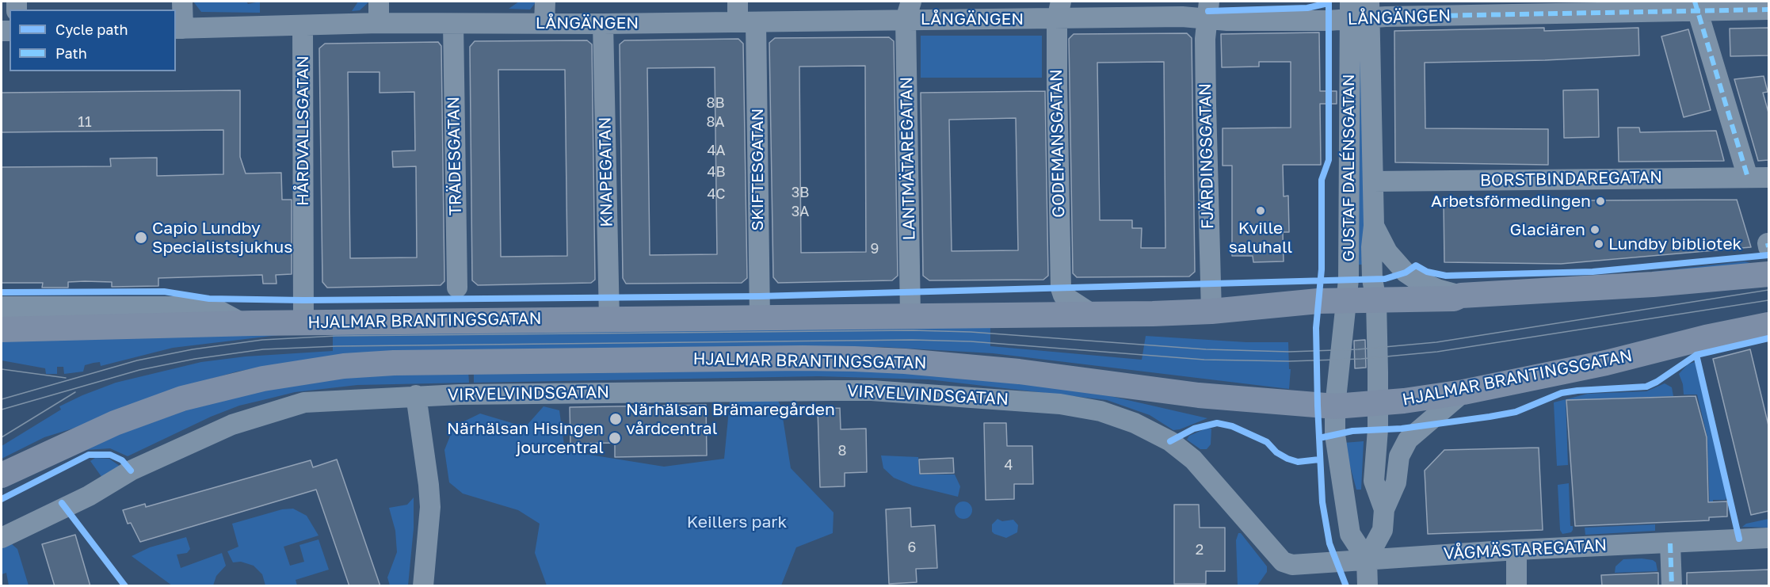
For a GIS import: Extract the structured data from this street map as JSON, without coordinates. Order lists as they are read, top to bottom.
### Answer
{
  "streets": {
    "main road": ["HJALMAR BRANTINGSGATAN"],
    "street": [
      "LÅNGÄNGEN",
      "HÅRDVALLSGATAN",
      "GODEMANSGATAN",
      "TRÄDESGATAN",
      "FJÄRDINGSGATAN",
      "LANTMÄTAREGATAN",
      "GUSTAF DALÉNSGATAN",
      "SKIFTESGATAN",
      "KNAPEGATAN",
      "BORSTBINDAREGATAN",
      "VIRVELVINDSGATAN",
      "VÅGMÄSTAREGATAN"
    ]
  },
  "crossings": [
    ["LÅNGÄNGEN", "HÅRDVALLSGATAN"],
    ["LÅNGÄNGEN", "GODEMANSGATAN"],
    ["LÅNGÄNGEN", "TRÄDESGATAN"],
    ["LÅNGÄNGEN", "FJÄRDINGSGATAN"],
    ["LÅNGÄNGEN", "LANTMÄTAREGATAN"],
    ["LÅNGÄNGEN", "GUSTAF DALÉNSGATAN"],
    ["LÅNGÄNGEN", "SKIFTESGATAN"],
    ["LÅNGÄNGEN", "KNAPEGATAN"],
    ["HÅRDVALLSGATAN", "HJALMAR BRANTINGSGATAN"],
    ["GODEMANSGATAN", "HJALMAR BRANTINGSGATAN"],
    ["FJÄRDINGSGATAN", "HJALMAR BRANTINGSGATAN"],
    ["LANTMÄTAREGATAN", "HJALMAR BRANTINGSGATAN"],
    ["GUSTAF DALÉNSGATAN", "BORSTBINDAREGATAN"],
    ["GUSTAF DALÉNSGATAN", "HJALMAR BRANTINGSGATAN"],
    ["GUSTAF DALÉNSGATAN", "VÅGMÄSTAREGATAN"],
    ["SKIFTESGATAN", "HJALMAR BRANTINGSGATAN"],
    ["KNAPEGATAN", "HJALMAR BRANTINGSGATAN"],
    ["VIRVELVINDSGATAN", "VÅGMÄSTAREGATAN"]
  ],
  "parks": ["Keillers park"],
  "places": [
    "Arbetsförmedlingen",
    "Kville saluhall",
    "Glaciären",
    "Capio Lundby Specialistsjukhus",
    "Lundby bibliotek",
    "Närhälsan Brämaregården vårdcentral",
    "Närhälsan Hisingen jourcentral"
  ],
  "house_numbers": [
    "8B",
    "11",
    "8A",
    "4A",
    "4B",
    "3B",
    "4C",
    "3A",
    "9",
    "8",
    "4",
    "6",
    "2"
  ],
  "legend": ["Cycle path", "Path"]
}
